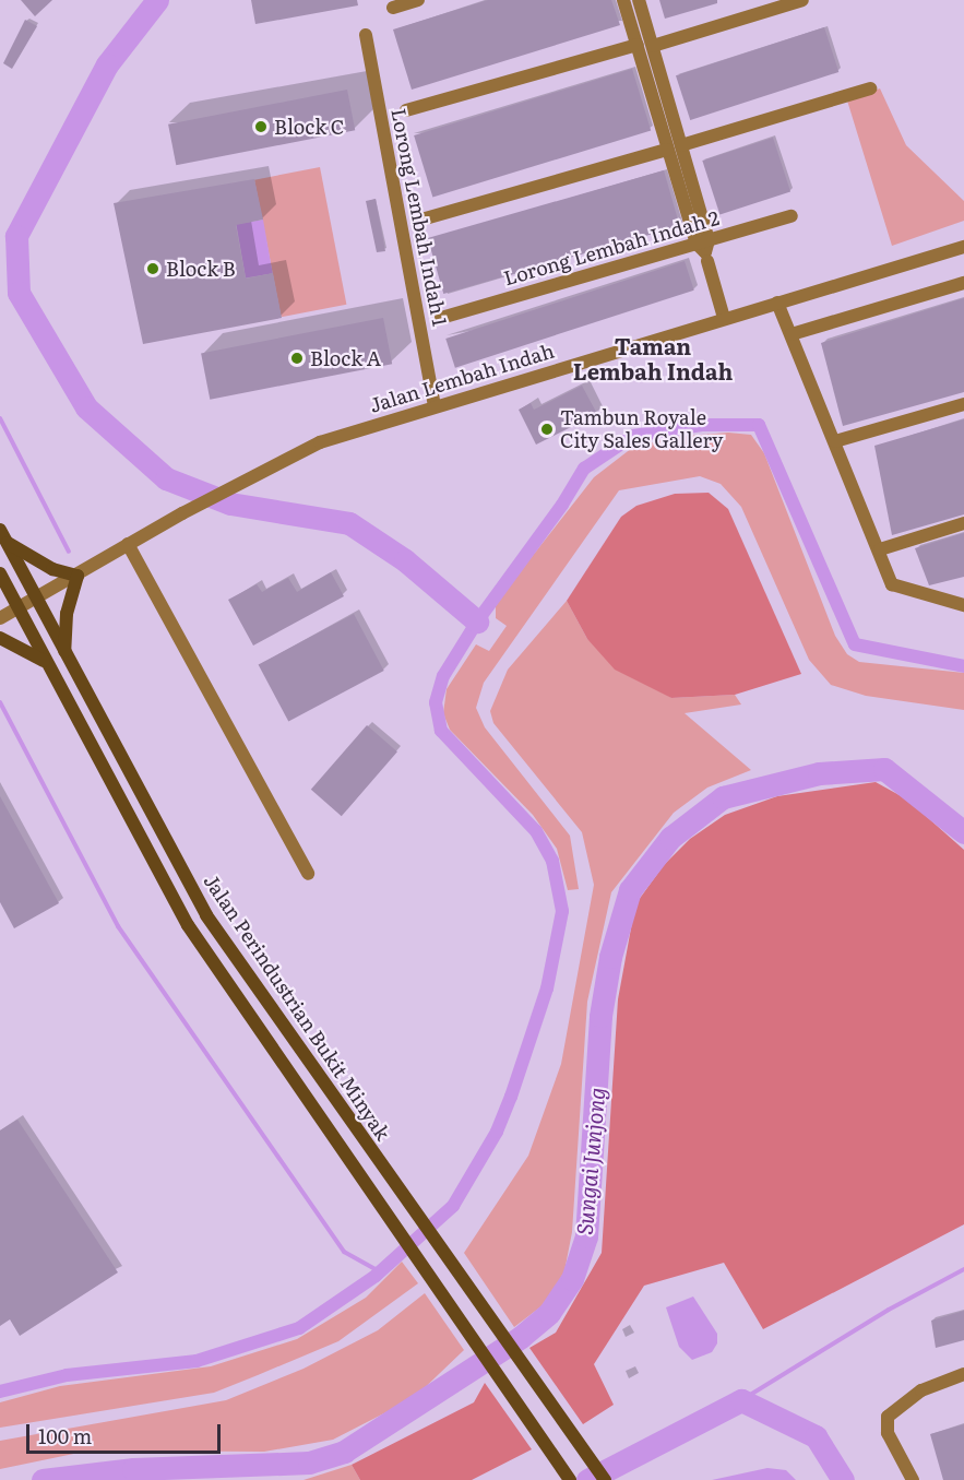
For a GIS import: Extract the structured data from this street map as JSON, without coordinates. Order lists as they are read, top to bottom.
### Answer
{
  "streets": {
    "main road": ["Jalan Perindustrian Bukit Minyak"],
    "street": ["Lorong Lembah Indah 1", "Lorong Lembah Indah 2", "Jalan Lembah Indah"]
  },
  "crossings": [
    ["Lorong Lembah Indah 1", "Jalan Lembah Indah"],
    ["Jalan Lembah Indah", "Jalan Perindustrian Bukit Minyak"]
  ],
  "districts": ["Taman Lembah Indah"],
  "water": ["Sungai Junjong"],
  "places": [
    "Block C",
    "Block B",
    "Block A",
    "Tambun Royale City Sales Gallery"
  ],
  "scale_bar": "100 m"
}
